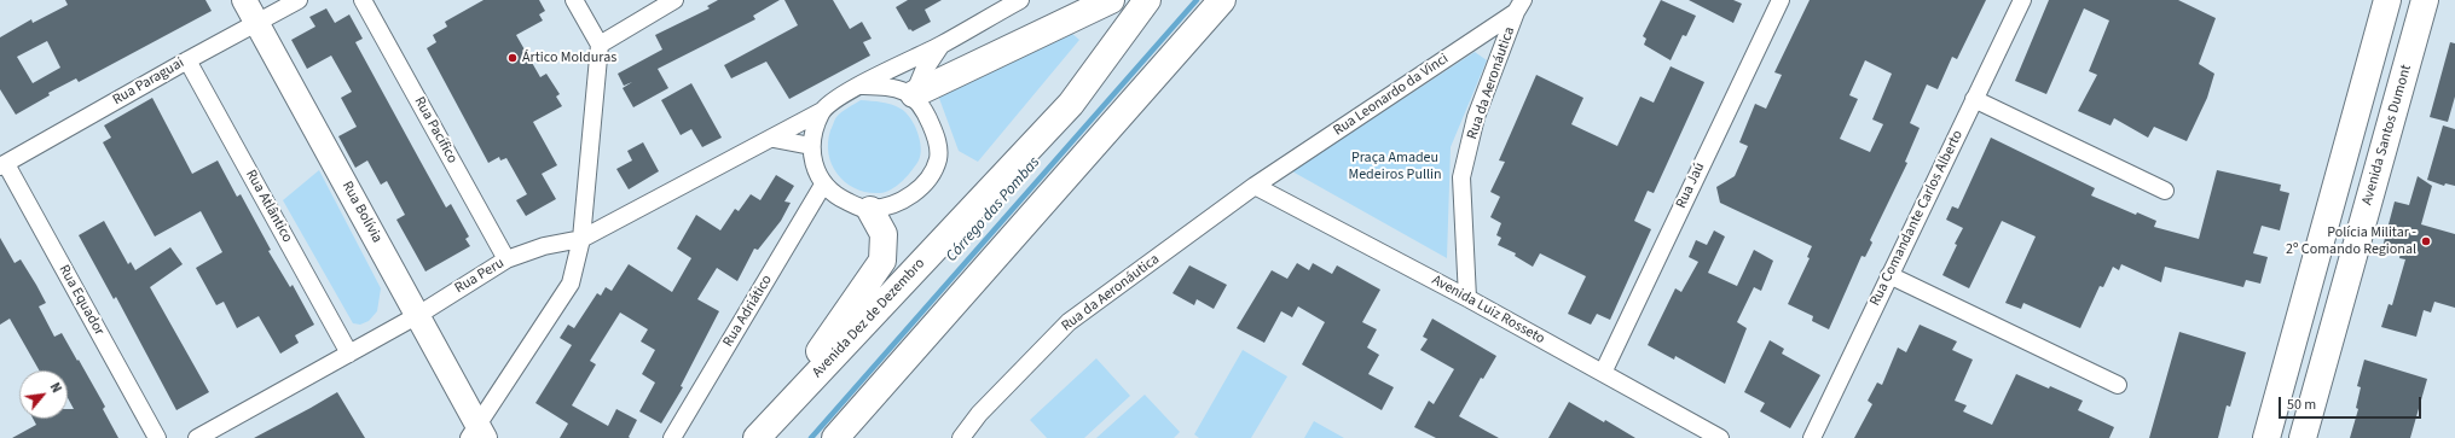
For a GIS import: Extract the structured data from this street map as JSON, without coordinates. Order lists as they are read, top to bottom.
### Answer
{
  "streets": {
    "main road": ["Avenida Santos Dumont", "Avenida Dez de Dezembro"],
    "street": [
      "Rua Paraguai",
      "Rua da Aeronáutica",
      "Rua Leonardo da Vinci",
      "Rua Pacífico",
      "Rua Jaú",
      "Rua Atlântico",
      "Rua Bolívia",
      "Rua Comandante Carlos Alberto",
      "Rua Peru",
      "Rua Equador",
      "Avenida Luiz Rosseto",
      "Rua Adriático"
    ]
  },
  "crossings": [
    ["Rua Paraguai", "Rua Atlântico"],
    ["Rua Paraguai", "Rua Bolívia"],
    ["Rua Paraguai", "Rua Equador"],
    ["Rua da Aeronáutica", "Rua Leonardo da Vinci"],
    ["Rua da Aeronáutica", "Avenida Luiz Rosseto"],
    ["Rua Leonardo da Vinci", "Avenida Luiz Rosseto"],
    ["Rua Pacífico", "Rua Peru"],
    ["Rua Jaú", "Avenida Luiz Rosseto"],
    ["Rua Atlântico", "Rua Peru"],
    ["Rua Bolívia", "Rua Peru"],
    ["Rua Peru", "Rua Adriático"]
  ],
  "water": ["Córrego das Pombas"],
  "parks": ["Praça Amadeu Medeiros Pullin"],
  "places": ["Ártico Molduras", "Polícia Militar - 2º Comando Regional"],
  "scale_bar": "50 m",
  "north": "top right"
}
